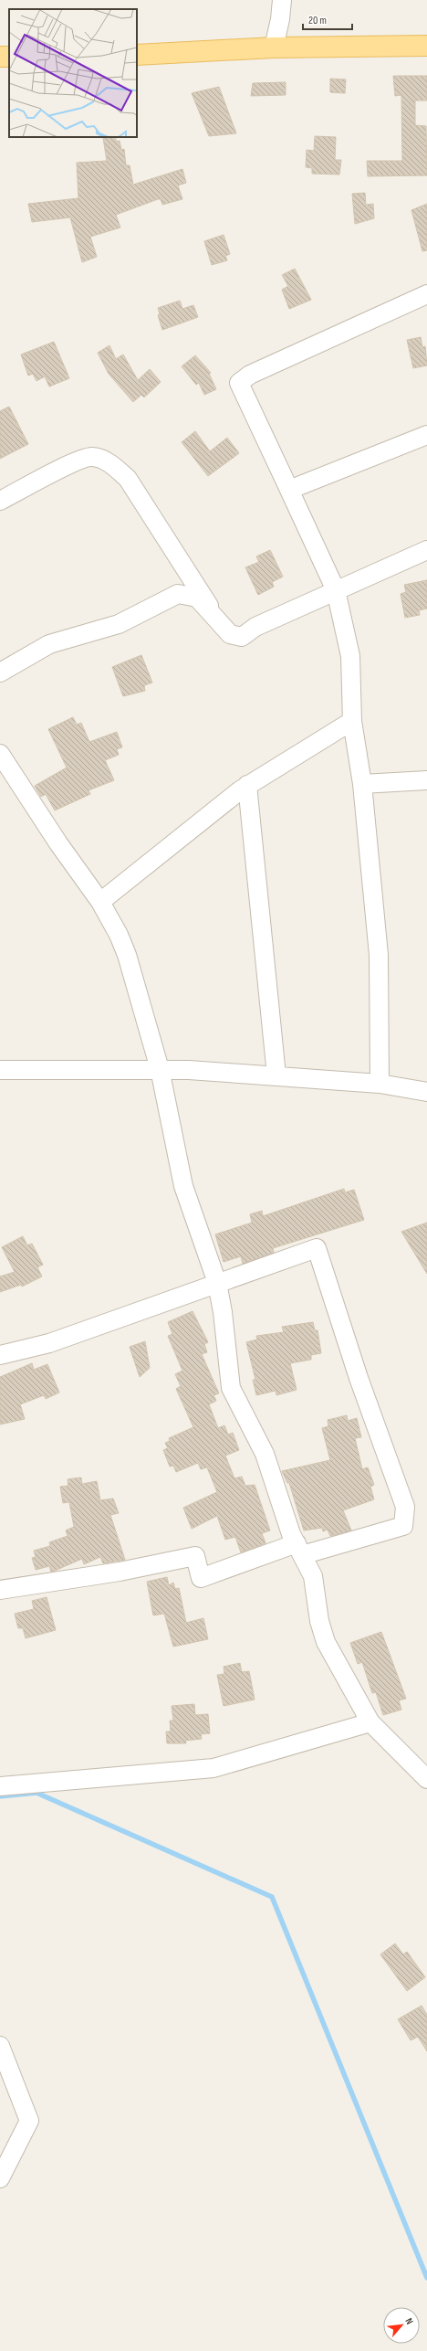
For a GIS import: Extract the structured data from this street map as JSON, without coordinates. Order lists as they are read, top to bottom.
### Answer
{
  "scale_bar": "20 m",
  "north": "top right"
}
